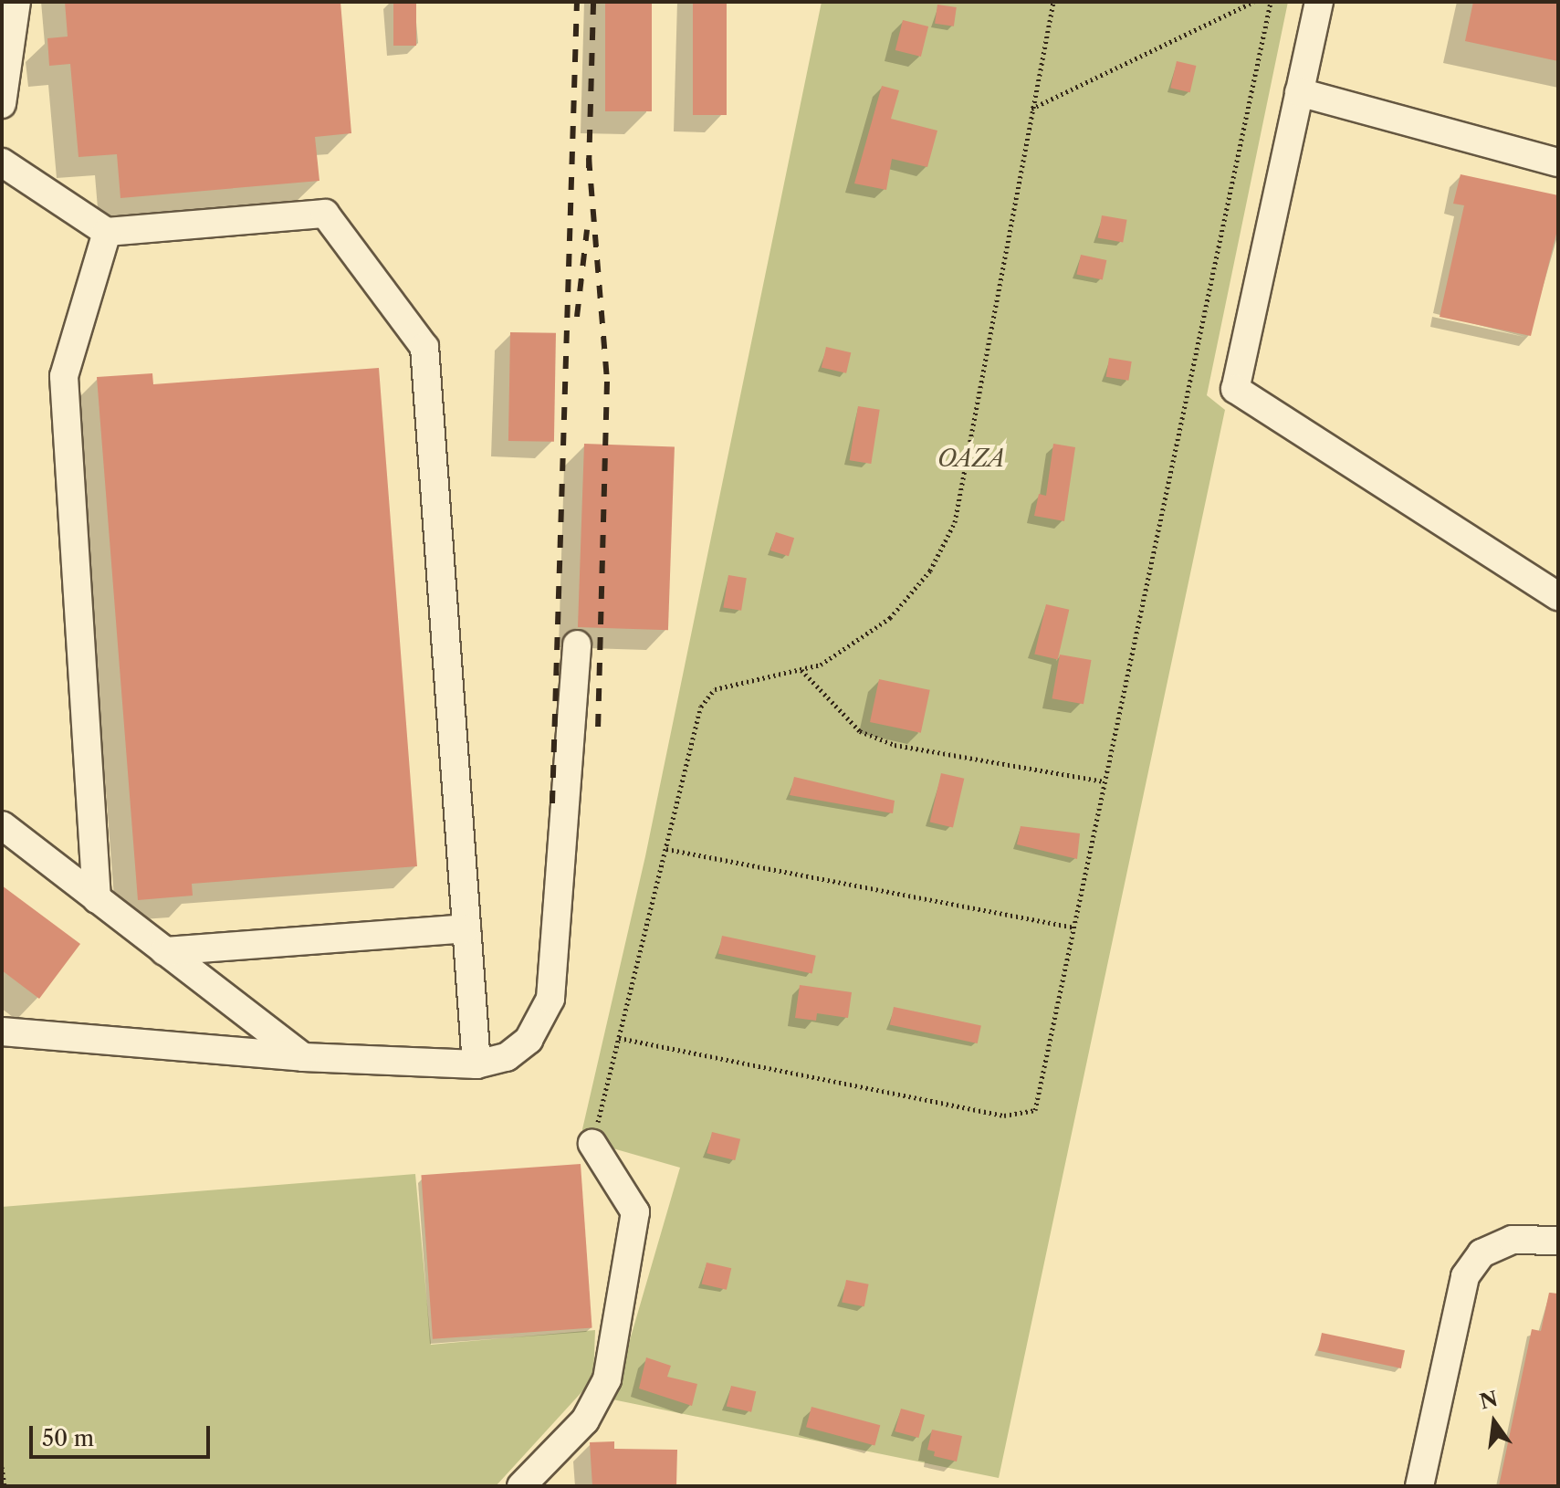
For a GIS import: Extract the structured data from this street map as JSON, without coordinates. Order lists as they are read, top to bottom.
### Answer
{
  "parks": ["OAZA"],
  "scale_bar": "50 m",
  "north": "top"
}
